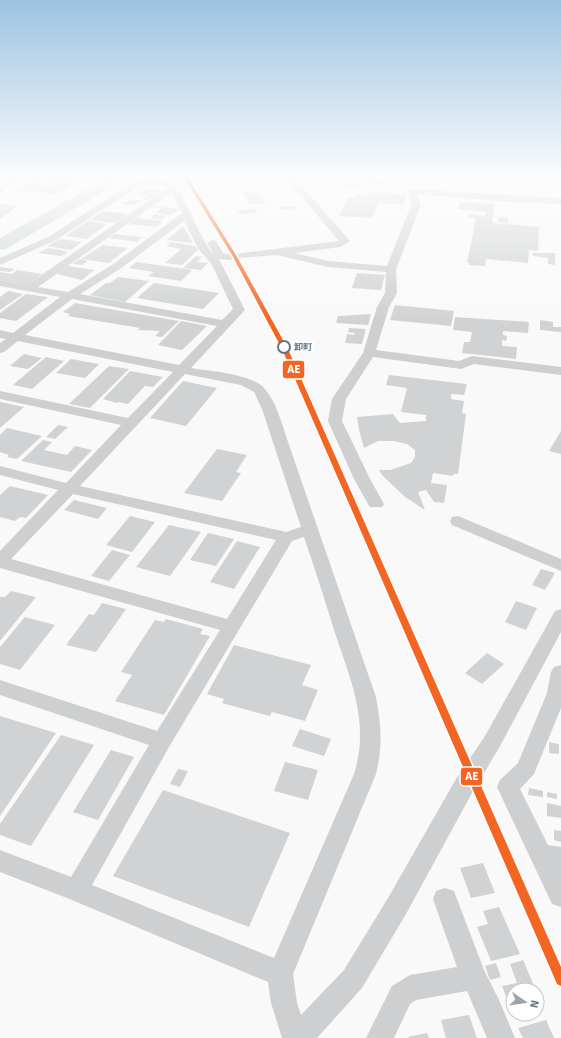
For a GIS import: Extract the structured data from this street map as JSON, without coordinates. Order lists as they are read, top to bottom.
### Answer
{
  "places": ["卸町"],
  "lines": ["transit line AE"],
  "north": "right"
}
